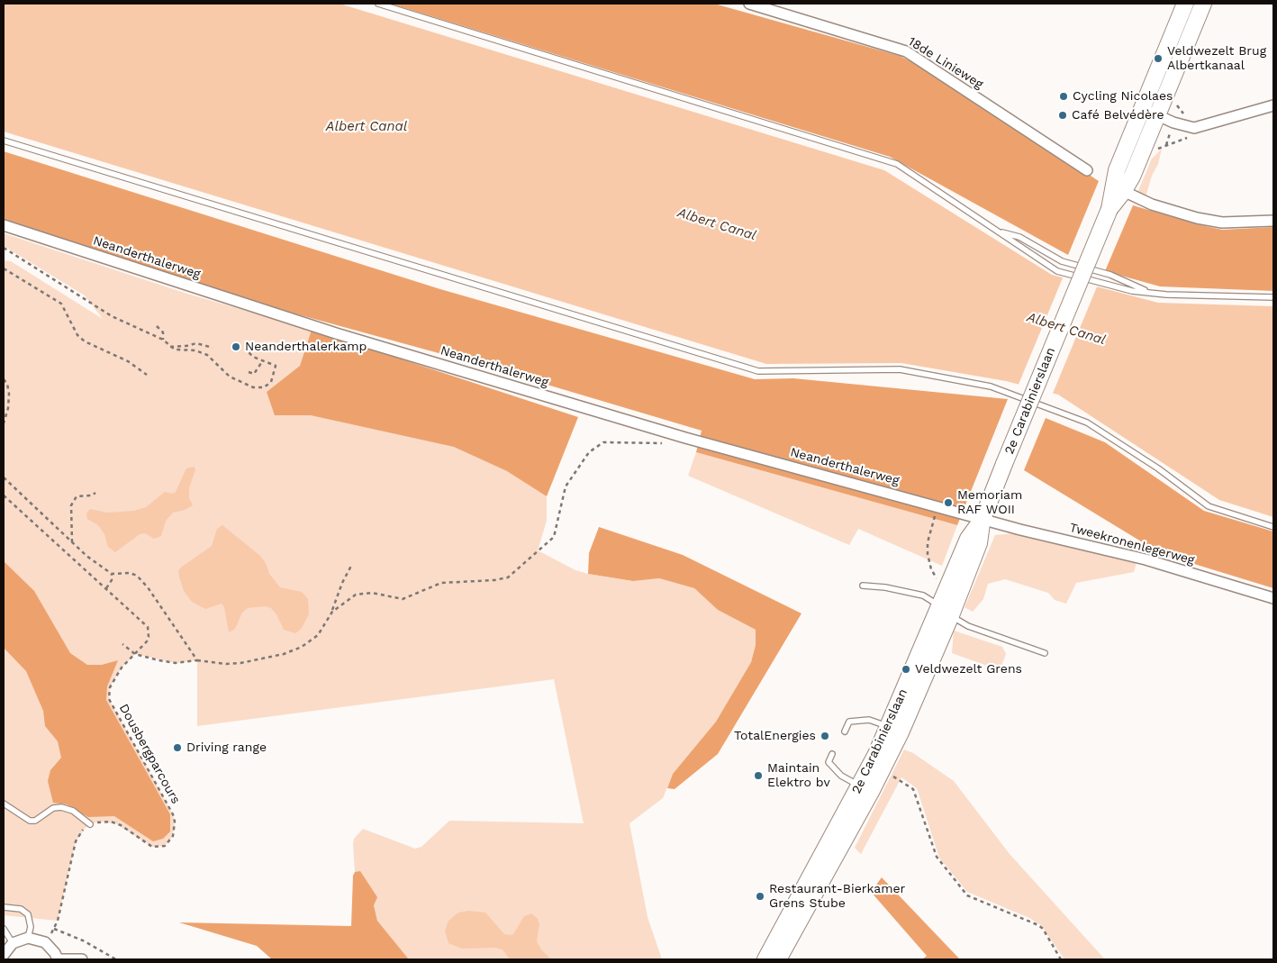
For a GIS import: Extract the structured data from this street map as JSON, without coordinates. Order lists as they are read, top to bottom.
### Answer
{
  "streets": {
    "main road": ["2e Carabinierslaan"],
    "street": ["18de Linieweg", "Neanderthalerweg", "Tweekronenlegerweg"],
    "path": ["Dousbergparcours"]
  },
  "crossings": [
    ["Neanderthalerweg", "2e Carabinierslaan"],
    ["Neanderthalerweg", "Tweekronenlegerweg"],
    ["2e Carabinierslaan", "Tweekronenlegerweg"]
  ],
  "water": ["Albert Canal"],
  "places": [
    "Veldwezelt Brug Albertkanaal",
    "Cycling Nicolaes",
    "Café Belvédère",
    "Neanderthalerkamp",
    "Memoriam RAF WOII",
    "Veldwezelt Grens",
    "TotalEnergies",
    "Driving range",
    "Maintain Elektro bv",
    "Restaurant-Bierkamer Grens Stube"
  ]
}
